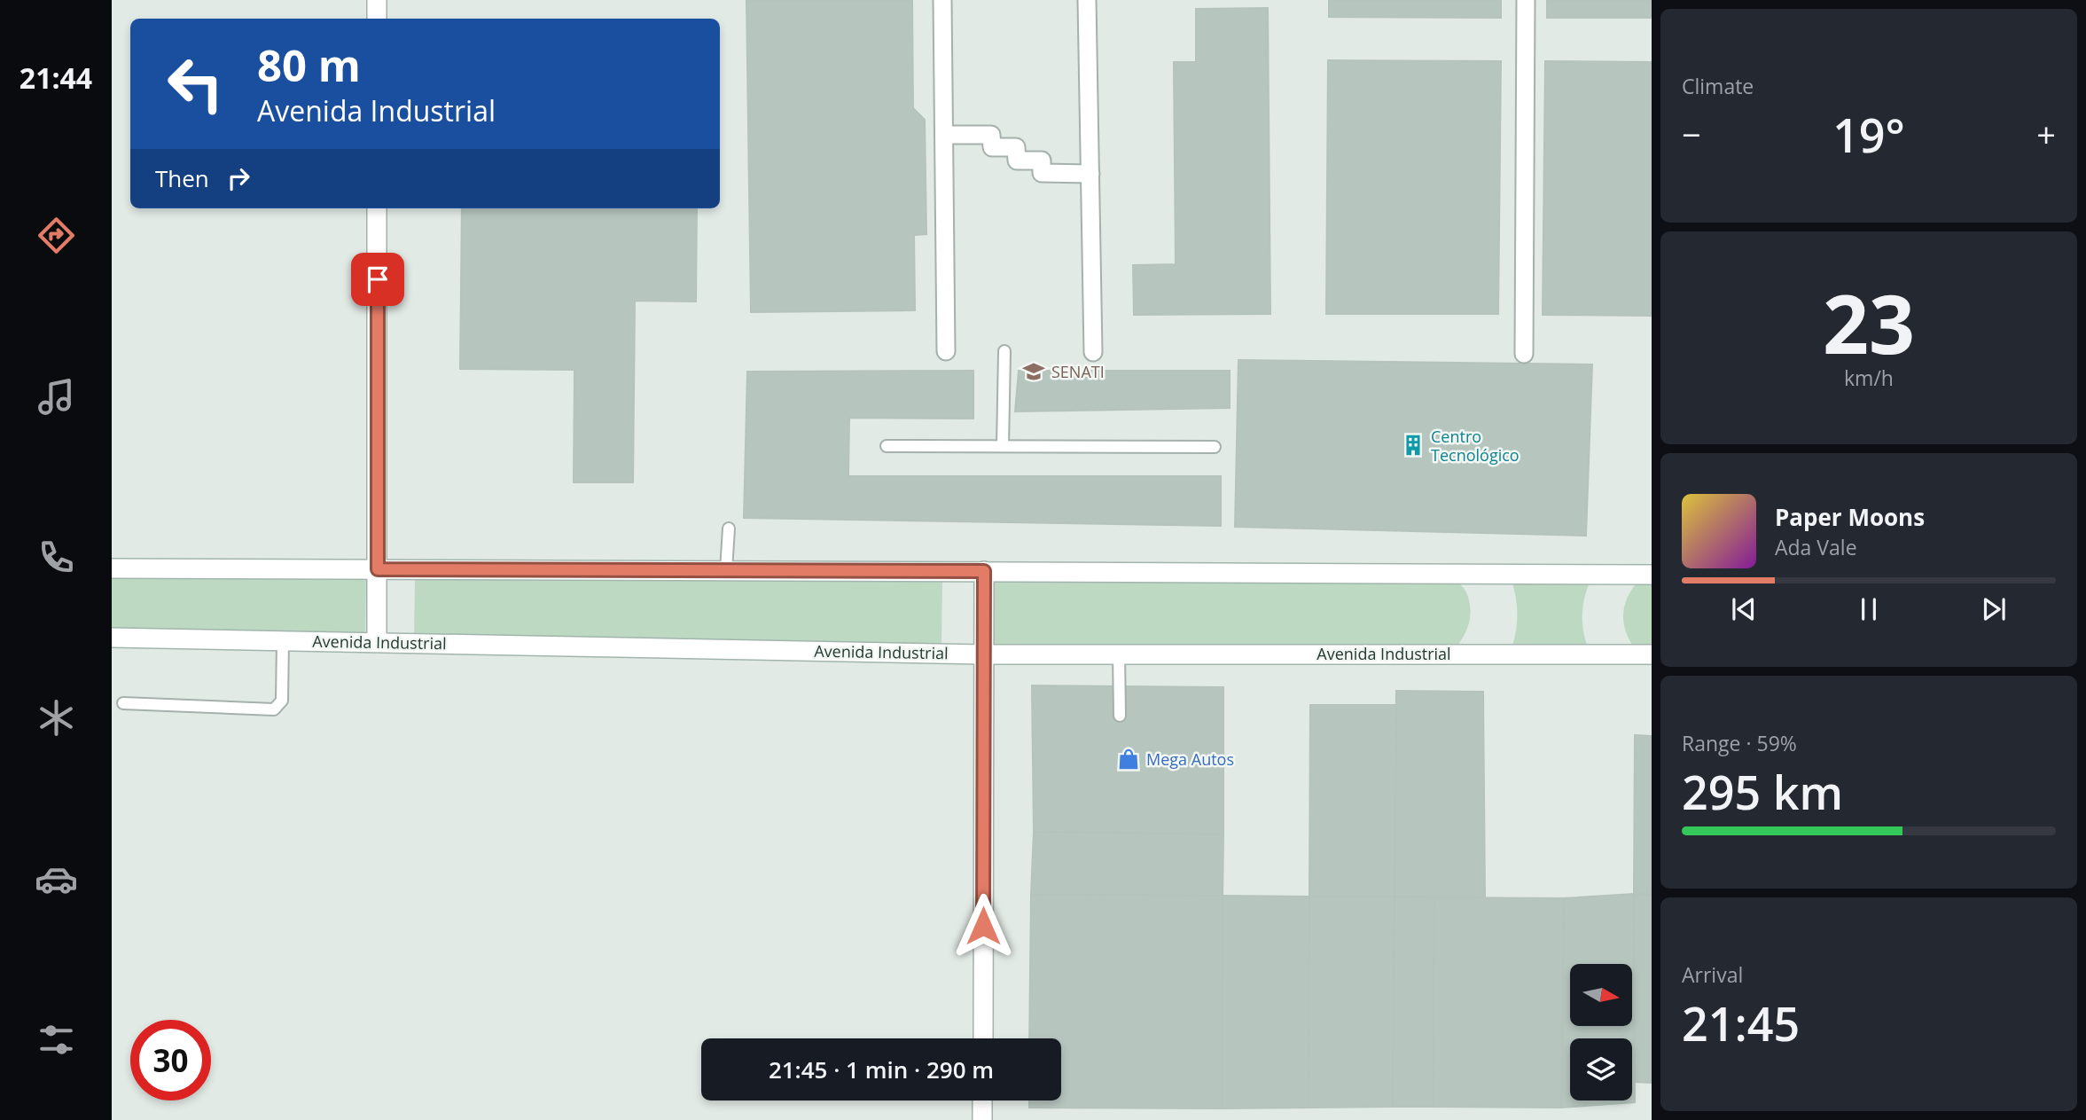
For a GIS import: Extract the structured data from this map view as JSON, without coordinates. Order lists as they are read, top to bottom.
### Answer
{
  "streets": {
    "main road": ["Avenida Industrial"]
  },
  "places": {
    "school or university": ["SENATI"],
    "building": ["Centro Tecnológico"],
    "shop": ["Mega Autos"]
  },
  "north": "right",
  "page": {
    "tabs": "21:44",
    "tile": [
      "Climate",
      ["23", "km/h"],
      ["Range · 59%", "295 km"],
      ["Arrival", "21:45"]
    ],
    "turn": ["80 m", "Avenida Industrial"],
    "heat": ["−", "19°", "+"],
    "then": "Then",
    "song": ["Paper Moons", "Ada Vale"],
    "limit": "30",
    "trip": "21:45 · 1 min · 290 m"
  }
}
